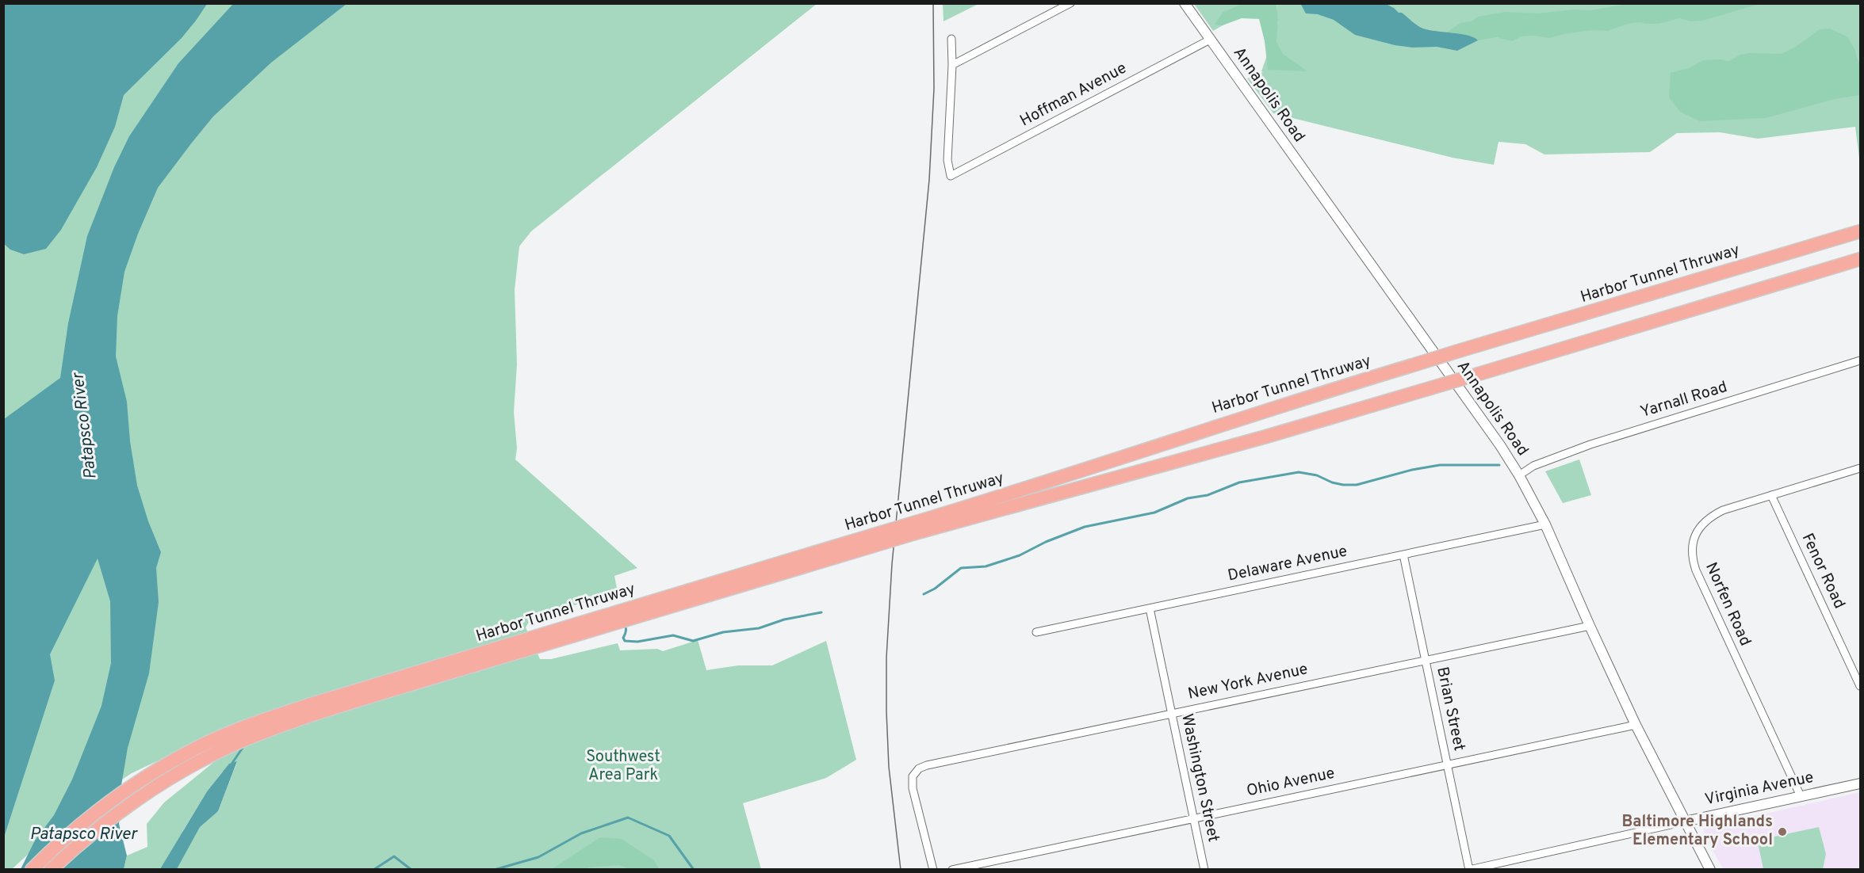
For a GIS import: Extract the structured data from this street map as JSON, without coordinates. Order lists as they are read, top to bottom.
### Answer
{
  "streets": {
    "highway": ["Harbor Tunnel Thruway"],
    "main road": ["Annapolis Road", "Virginia Avenue"],
    "street": [
      "Hoffman Avenue",
      "Yarnall Road",
      "Delaware Avenue",
      "Fenor Road",
      "Norfen Road",
      "New York Avenue",
      "Brian Street",
      "Washington Street",
      "Ohio Avenue"
    ]
  },
  "crossings": [
    ["Hoffman Avenue", "Annapolis Road"],
    ["Annapolis Road", "Yarnall Road"],
    ["Annapolis Road", "Delaware Avenue"],
    ["Annapolis Road", "New York Avenue"],
    ["Annapolis Road", "Ohio Avenue"],
    ["Annapolis Road", "Virginia Avenue"],
    ["Delaware Avenue", "Brian Street"],
    ["Delaware Avenue", "Washington Street"],
    ["Fenor Road", "Norfen Road"],
    ["Norfen Road", "Virginia Avenue"],
    ["New York Avenue", "Brian Street"],
    ["New York Avenue", "Washington Street"],
    ["Brian Street", "Ohio Avenue"],
    ["Brian Street", "Virginia Avenue"],
    ["Washington Street", "Ohio Avenue"]
  ],
  "water": ["Patapsco River"],
  "parks": ["Southwest Area Park"],
  "places": ["Baltimore Highlands Elementary School"]
}
